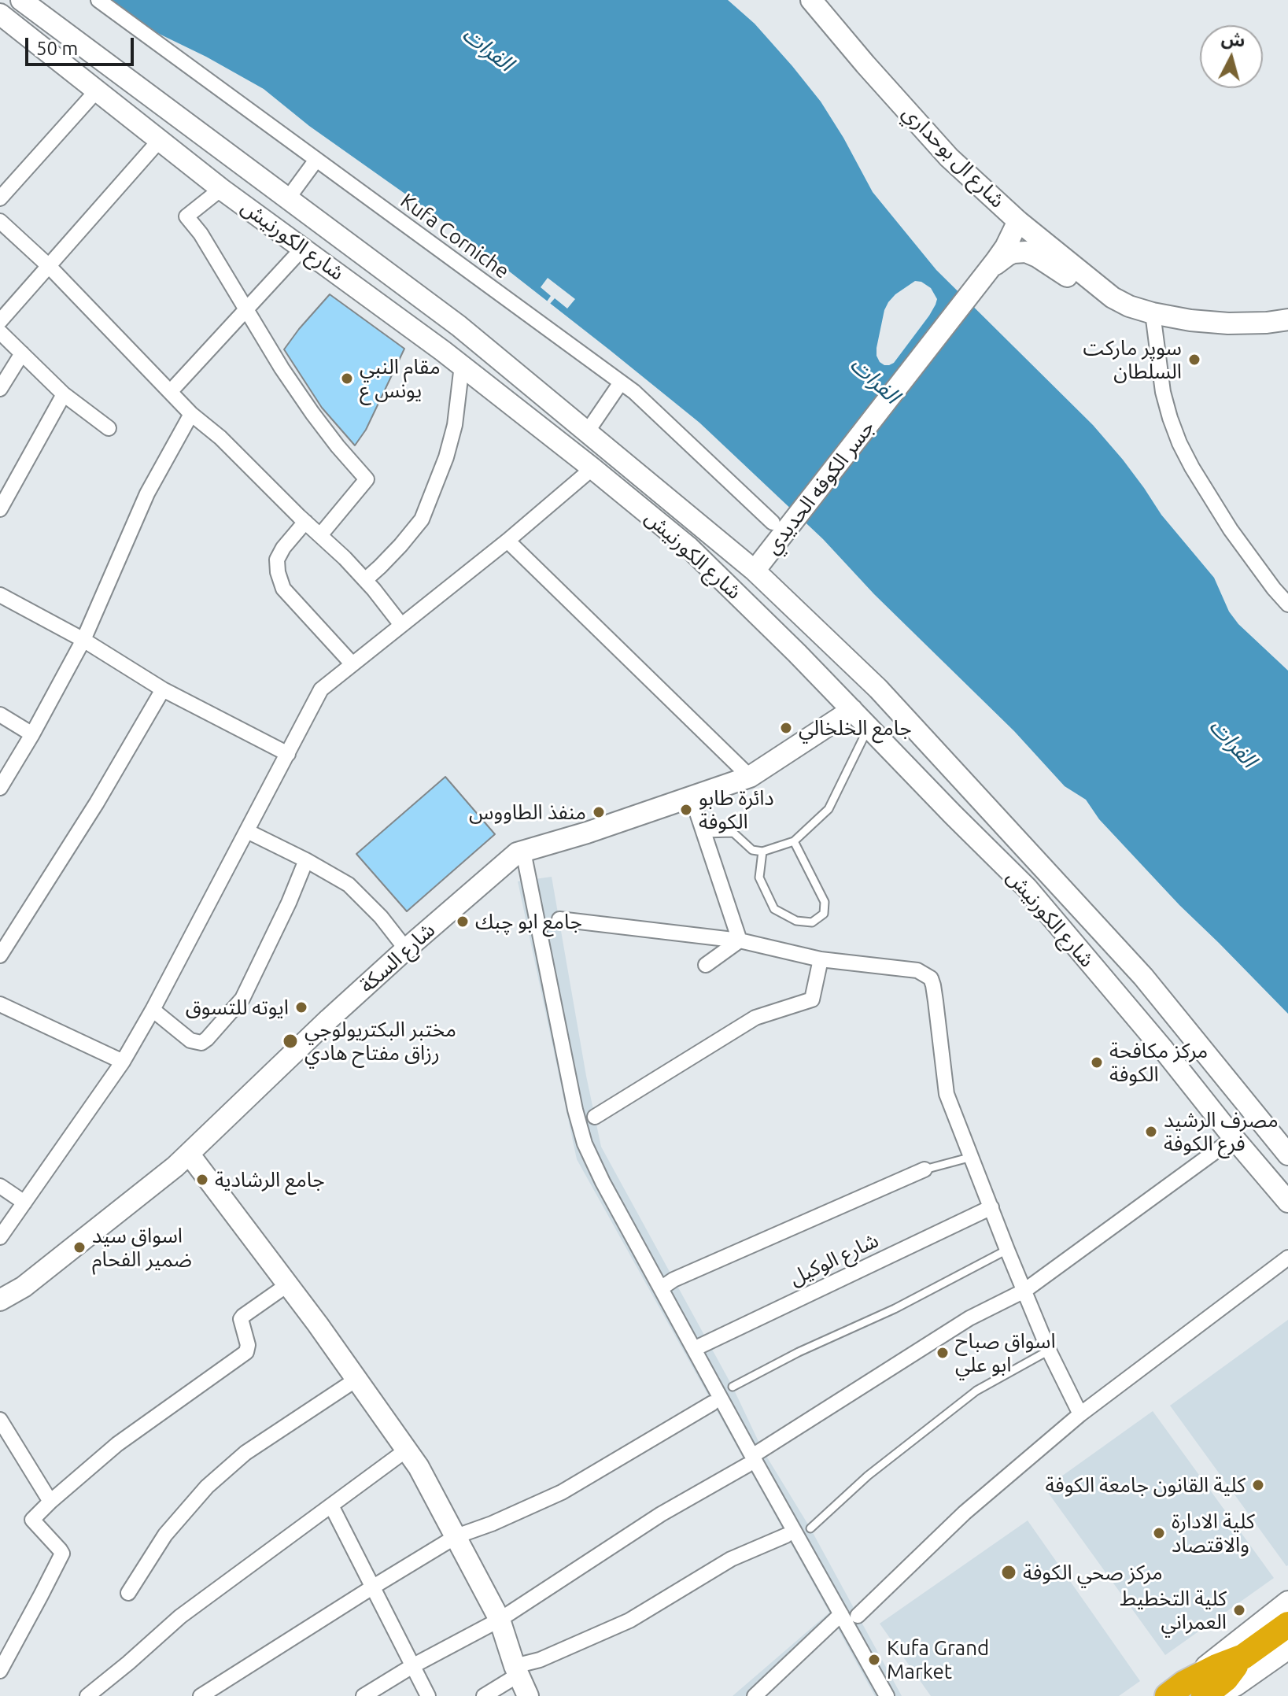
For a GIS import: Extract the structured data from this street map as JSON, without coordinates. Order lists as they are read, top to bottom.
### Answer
{
  "streets": {
    "street": [
      "شارع ال بوحداري",
      "Kufa Corniche",
      "شارع الكورنيش",
      "جسر الکوفه الحديدي",
      "شارع السكة",
      "شارع الوكيل"
    ]
  },
  "crossings": [
    ["شارع ال بوحداري", "جسر الکوفه الحديدي"],
    ["Kufa Corniche", "جسر الکوفه الحديدي"],
    ["شارع الكورنيش", "جسر الکوفه الحديدي"],
    ["شارع الكورنيش", "شارع السكة"]
  ],
  "water": ["الفرات"],
  "places": [
    "سوپر ماركت السلطان",
    "مقام النبي يونس ع",
    "جامع الخلخالي",
    "دائرة طابو الكوفة",
    "منفذ الطاووس",
    "جامع ابو چبك",
    "ايوته للتسوق",
    "مختبر البكتريولوجي رزاق مفتاح هادي",
    "مركز مكافحة الكوفة",
    "مصرف الرشيد فرع الكوفة",
    "جامع الرشادية",
    "اسواق سيد ضمير الفحام",
    "اسواق صباح ابو علي",
    "كلية القانون جامعة الكوفة",
    "كلية الادارة والاقتصاد",
    "مركز صحي الكوفة",
    "كلية التخطيط العمراني",
    "Kufa Grand Market"
  ],
  "scale_bar": "50 m",
  "north": "top"
}
